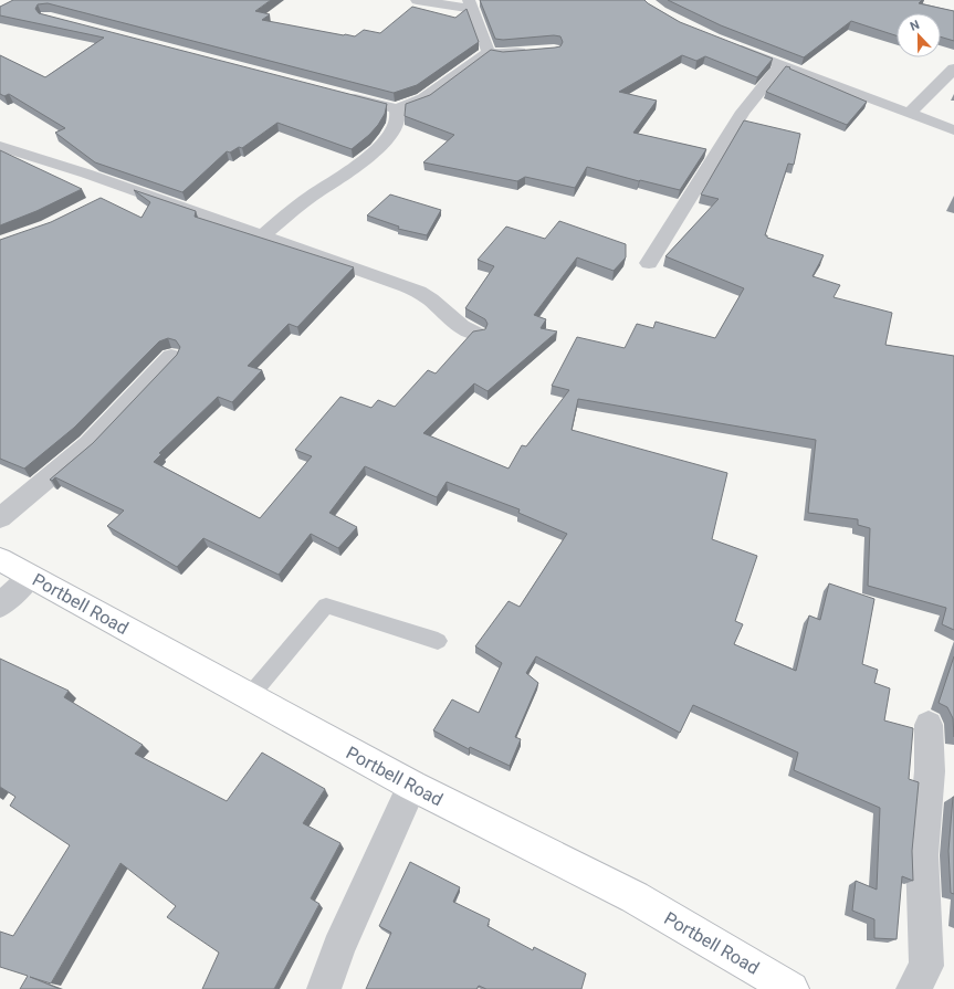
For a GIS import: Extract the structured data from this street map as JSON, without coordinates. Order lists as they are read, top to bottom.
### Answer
{
  "streets": {
    "main road": ["Portbell Road"]
  },
  "north": "top"
}
